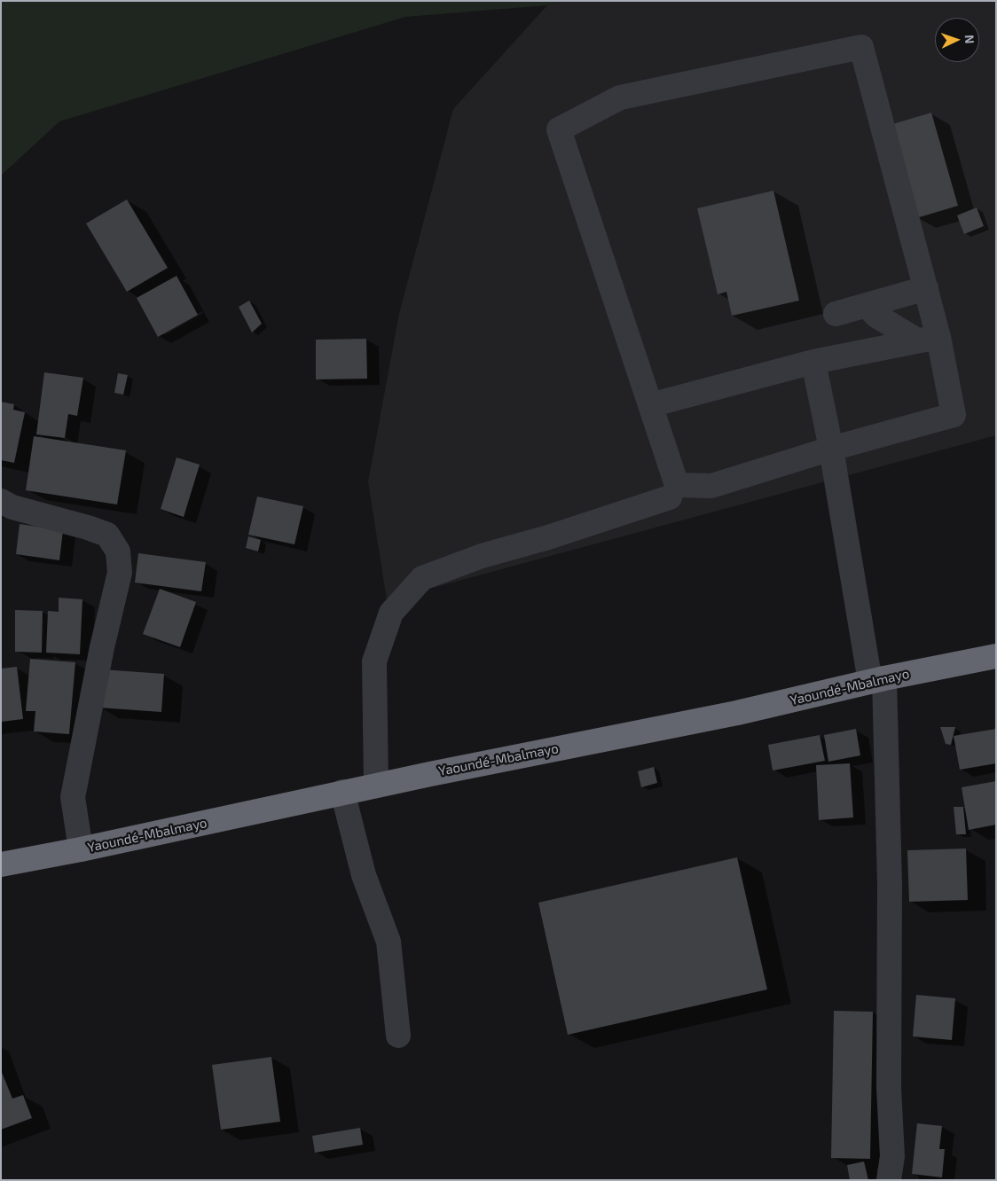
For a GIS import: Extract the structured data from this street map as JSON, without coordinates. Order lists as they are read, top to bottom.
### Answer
{
  "streets": {
    "highway": ["Yaoundé-Mbalmayo"]
  },
  "north": "right"
}
